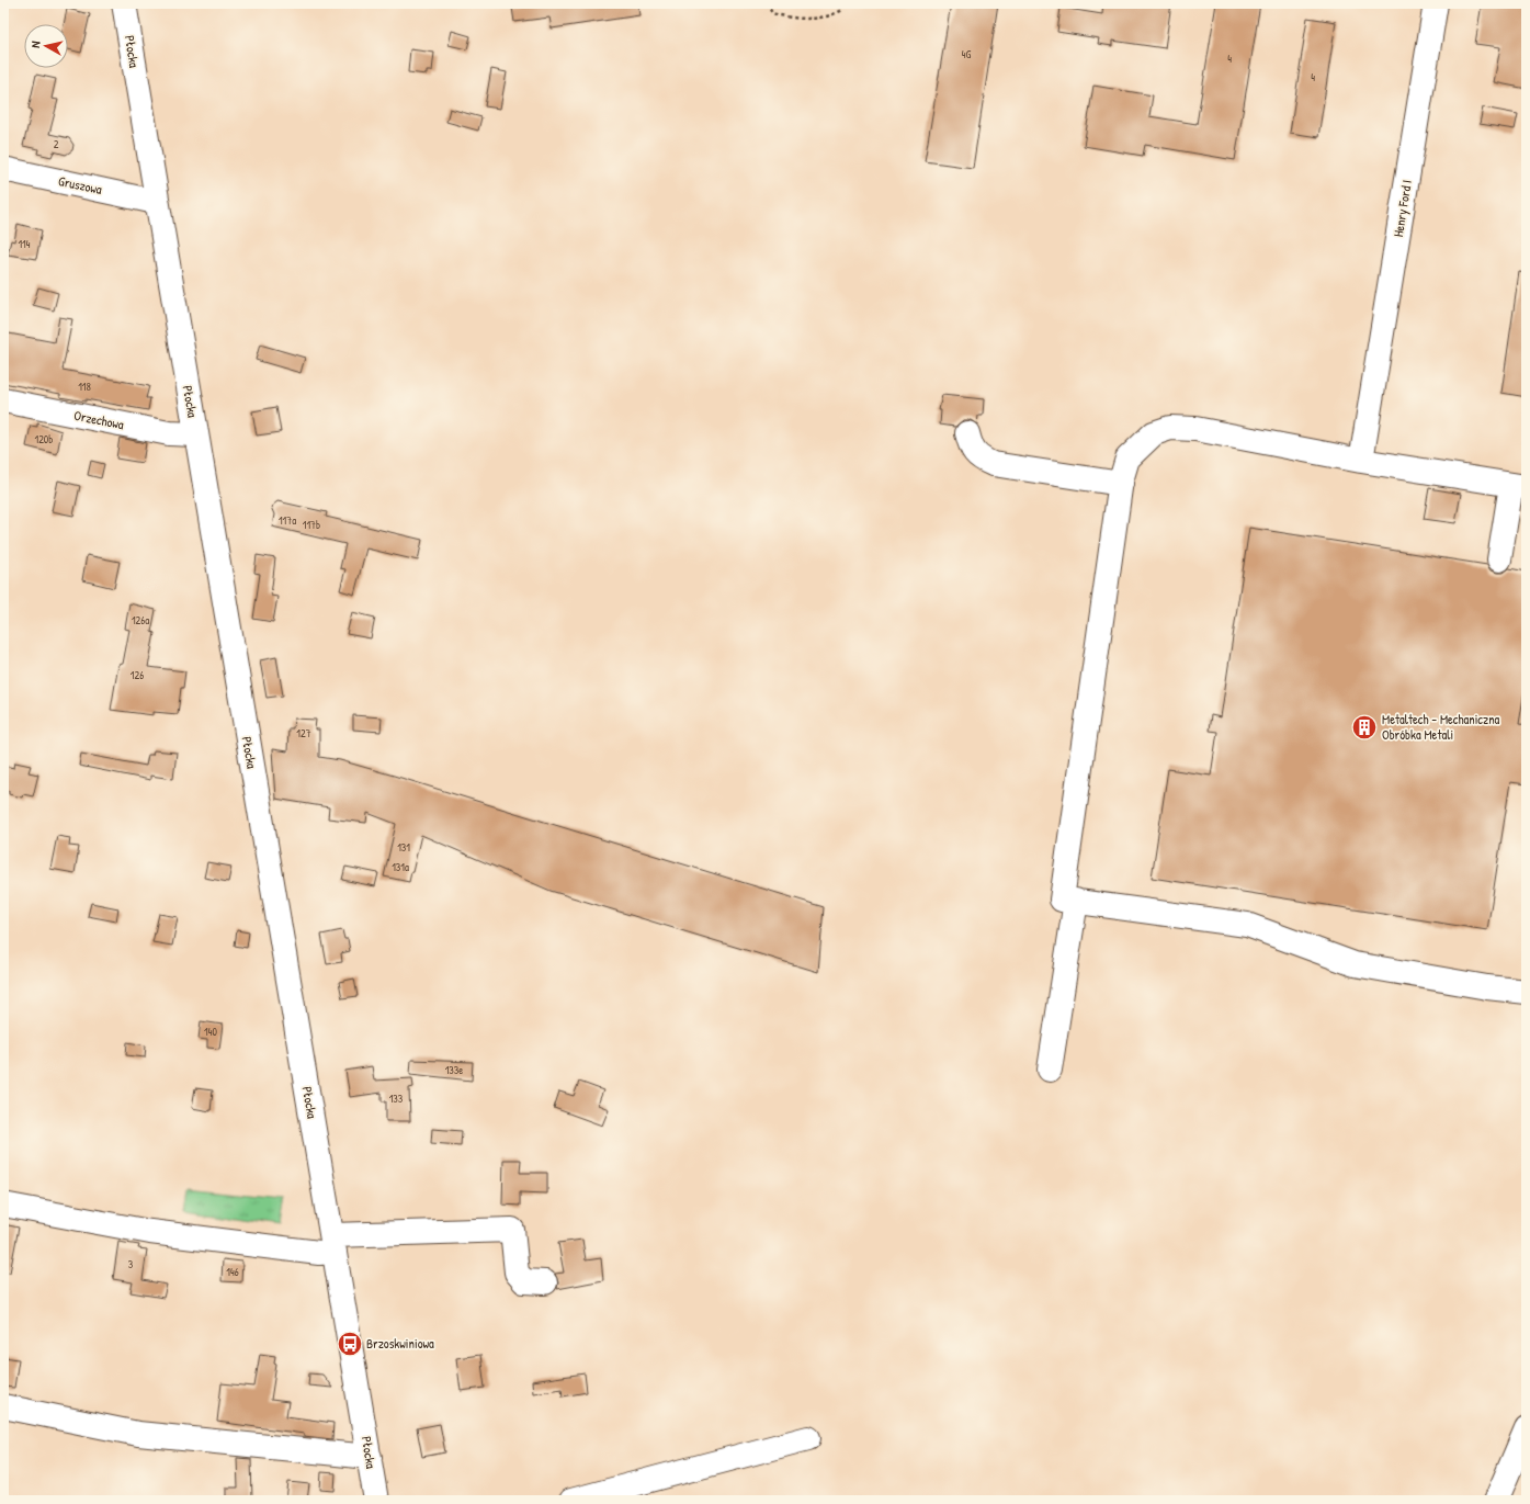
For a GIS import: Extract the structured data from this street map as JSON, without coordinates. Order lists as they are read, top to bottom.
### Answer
{
  "streets": {
    "street": [
      "Płocka",
      "Gruszowa",
      "Henry Ford I",
      "Orzechowa"
    ]
  },
  "crossings": [
    ["Płocka", "Gruszowa"],
    ["Płocka", "Orzechowa"]
  ],
  "places": {
    "building": ["Metaltech - Mechaniczna Obróbka Metali"],
    "bus stop": ["Brzoskwiniowa"]
  },
  "house_numbers": [
    "4G",
    "4",
    "4",
    "2",
    "114",
    "118",
    "120b",
    "117a",
    "117b",
    "126a",
    "126",
    "127",
    "131",
    "131a",
    "140",
    "133e",
    "133",
    "3",
    "146"
  ],
  "north": "left"
}
